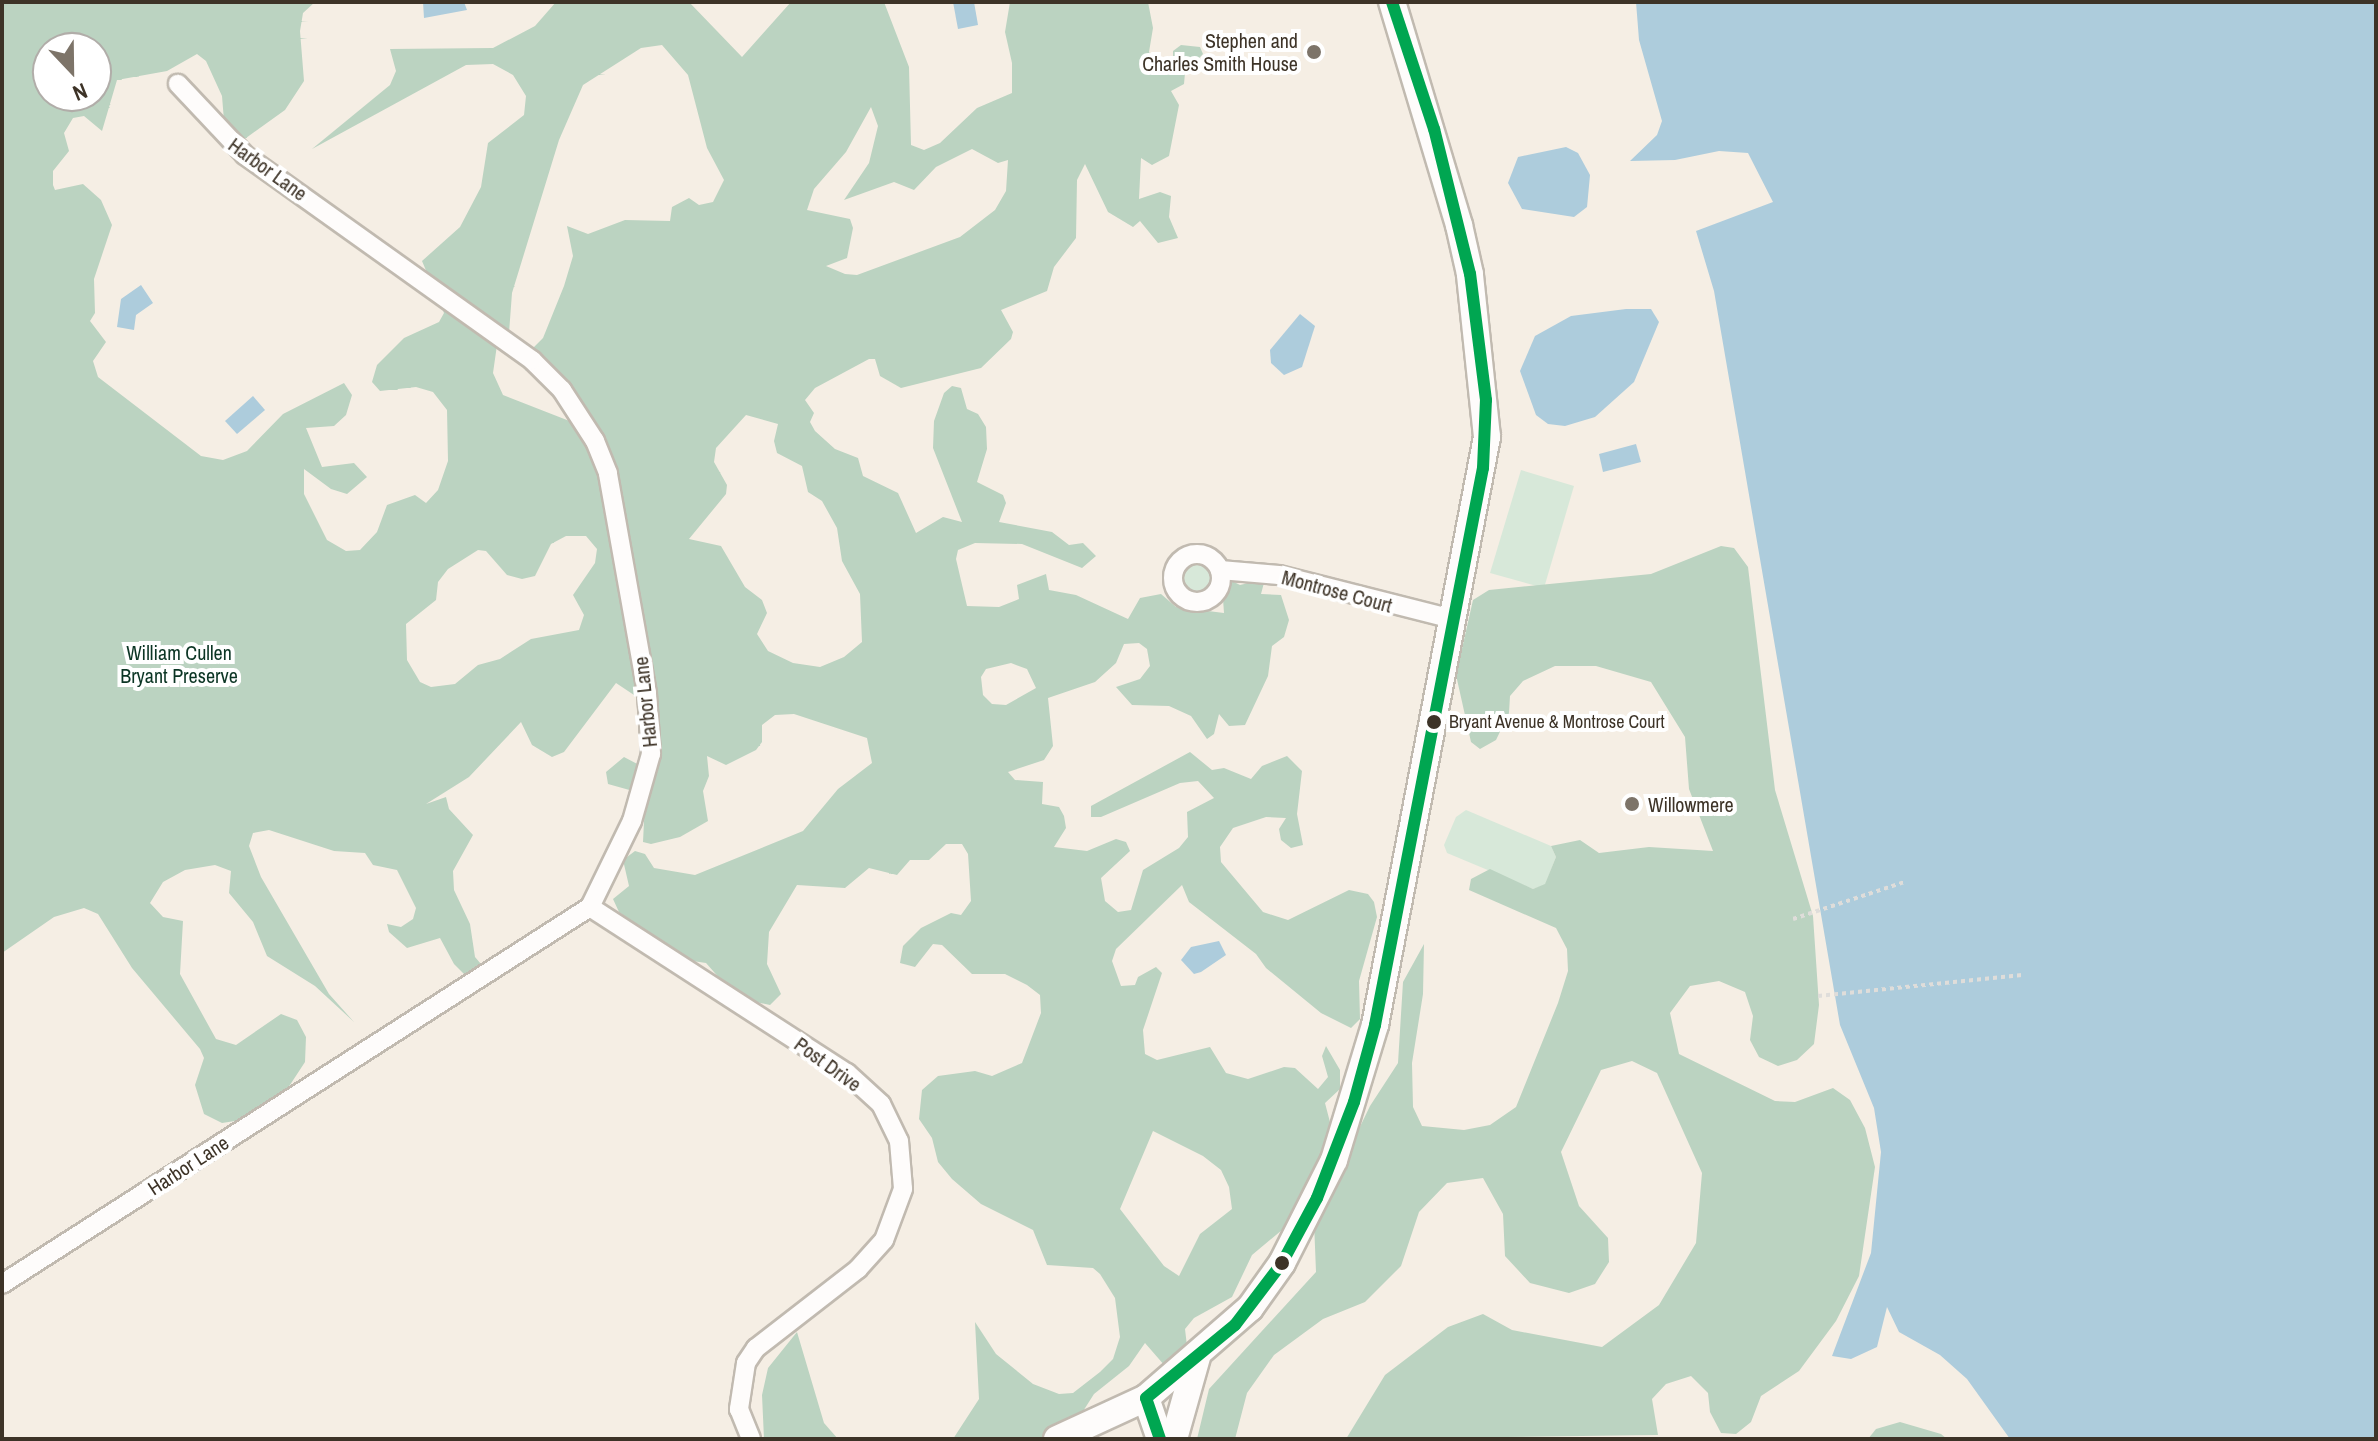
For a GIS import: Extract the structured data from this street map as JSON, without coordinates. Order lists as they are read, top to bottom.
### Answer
{
  "streets": {
    "street": ["Harbor Lane", "Montrose Court", "Post Drive"]
  },
  "crossings": [
    ["Harbor Lane", "Post Drive"]
  ],
  "parks": ["William Cullen Bryant Preserve"],
  "places": ["Stephen and Charles Smith House", "Bryant Avenue & Montrose Court", "Willowmere"],
  "north": "bottom"
}
